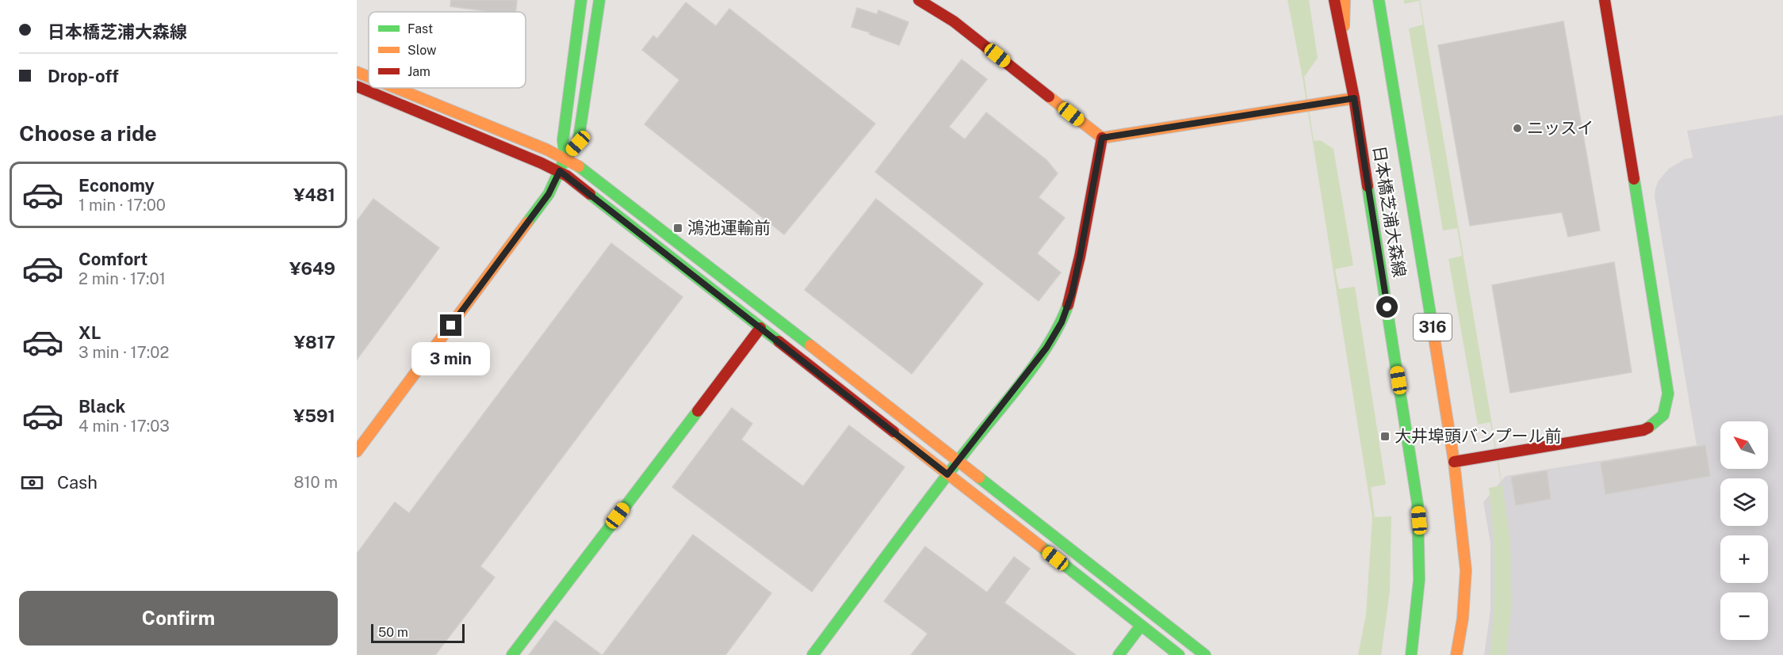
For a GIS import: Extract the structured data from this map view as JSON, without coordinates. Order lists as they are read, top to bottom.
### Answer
{
  "streets": {
    "street": ["日本橋芝浦大森線", "316"]
  },
  "places": {
    "other": ["ニッスイ"],
    "transit": ["鴻池運輸前", "大井埠頭バンプール前"]
  },
  "legend": ["Fast", "Slow", "Jam"],
  "scale_bar": "50 m",
  "north": "top left",
  "page": {
    "banner": ["日本橋芝浦大森線", "Drop-off"],
    "heading": "Choose a ride",
    "list": [
      {
        "name": "Economy",
        "note": "1 min · 17:00",
        "value": "¥481"
      },
      {
        "name": "Comfort",
        "note": "2 min · 17:01",
        "value": "¥649"
      },
      {
        "name": "XL",
        "note": "3 min · 17:02",
        "value": "¥817"
      },
      {
        "name": "Black",
        "note": "4 min · 17:03",
        "value": "¥591"
      }
    ],
    "bubble": "3 min",
    "map_buttons": ["+", "−"],
    "pay": ["Cash", "810 m"],
    "buttons": "Confirm",
    "scale": "50 m"
  }
}
